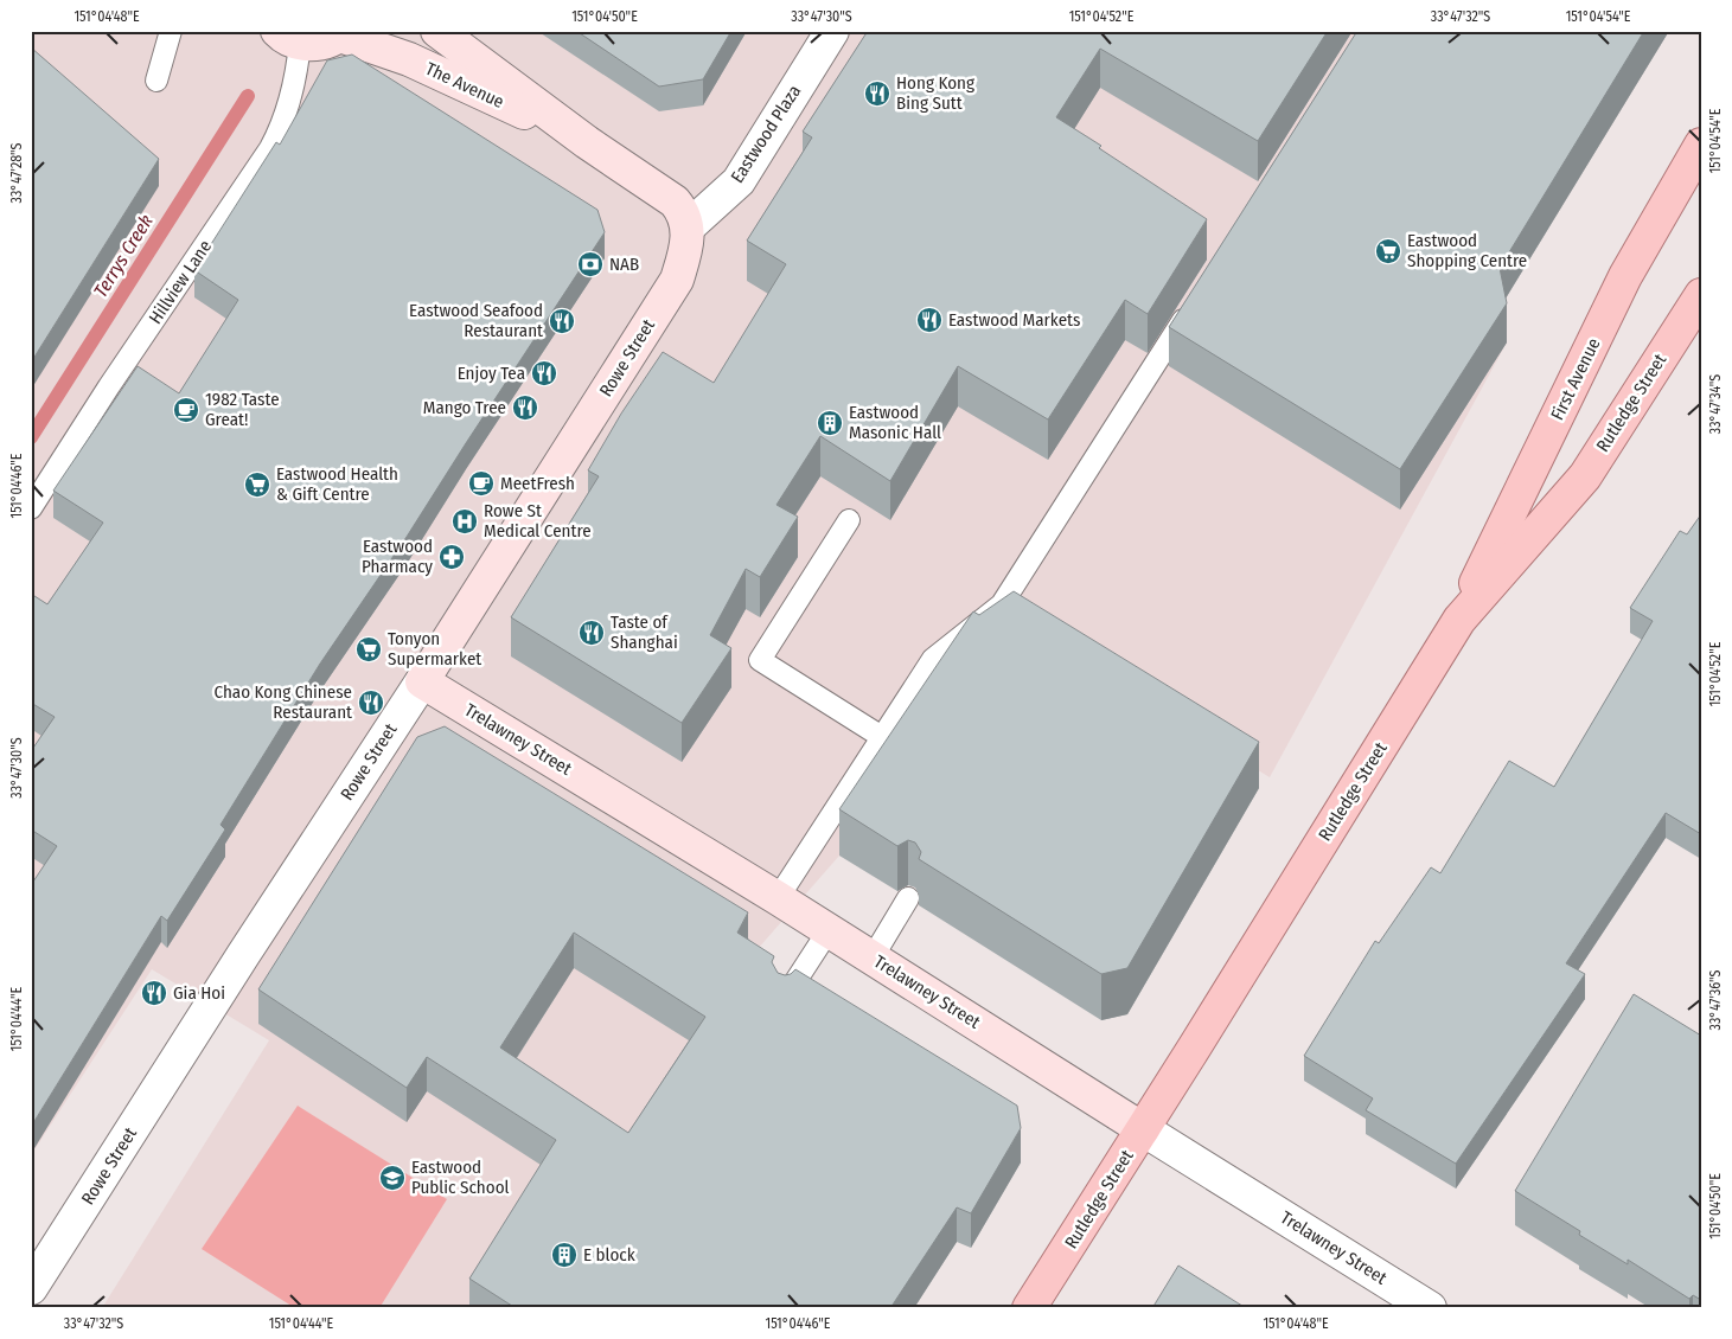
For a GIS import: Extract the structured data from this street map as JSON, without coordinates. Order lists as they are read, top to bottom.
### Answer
{
  "streets": {
    "main road": ["First Avenue", "Rutledge Street"],
    "street": [
      "The Avenue",
      "Eastwood Plaza",
      "Rowe Street",
      "Trelawney Street"
    ],
    "lane": ["Hillview Lane"]
  },
  "crossings": [
    ["The Avenue", "Eastwood Plaza"],
    ["The Avenue", "Rowe Street"],
    ["Eastwood Plaza", "Rowe Street"],
    ["Rowe Street", "Trelawney Street"],
    ["First Avenue", "Rutledge Street"],
    ["Rutledge Street", "Trelawney Street"]
  ],
  "water": ["Terrys Creek"],
  "places": {
    "restaurant": [
      "Hong Kong Bing Sutt",
      "Eastwood Markets",
      "Eastwood Seafood Restaurant",
      "Enjoy Tea",
      "Mango Tree",
      "Taste of Shanghai",
      "Chao Kong Chinese Restaurant",
      "Gia Hoi"
    ],
    "supermarket": ["Eastwood Shopping Centre", "Eastwood Health & Gift Centre", "Tonyon Supermarket"],
    "bank": ["NAB"],
    "cafe": ["1982 Taste Great!", "MeetFresh"],
    "building": ["Eastwood Masonic Hall", "E block"],
    "hospital": ["Rowe St Medical Centre"],
    "pharmacy": ["Eastwood Pharmacy"],
    "school or university": ["Eastwood Public School"]
  },
  "coordinates": [
    "151°04'48\"E",
    "151°04'50\"E",
    "33°47'30\"S",
    "151°04'52\"E",
    "33°47'32\"S",
    "151°04'54\"E",
    "33°47'28\"S",
    "33°47'34\"S",
    "151°04'46\"E",
    "33°47'36\"S",
    "151°04'44\"E"
  ]
}
